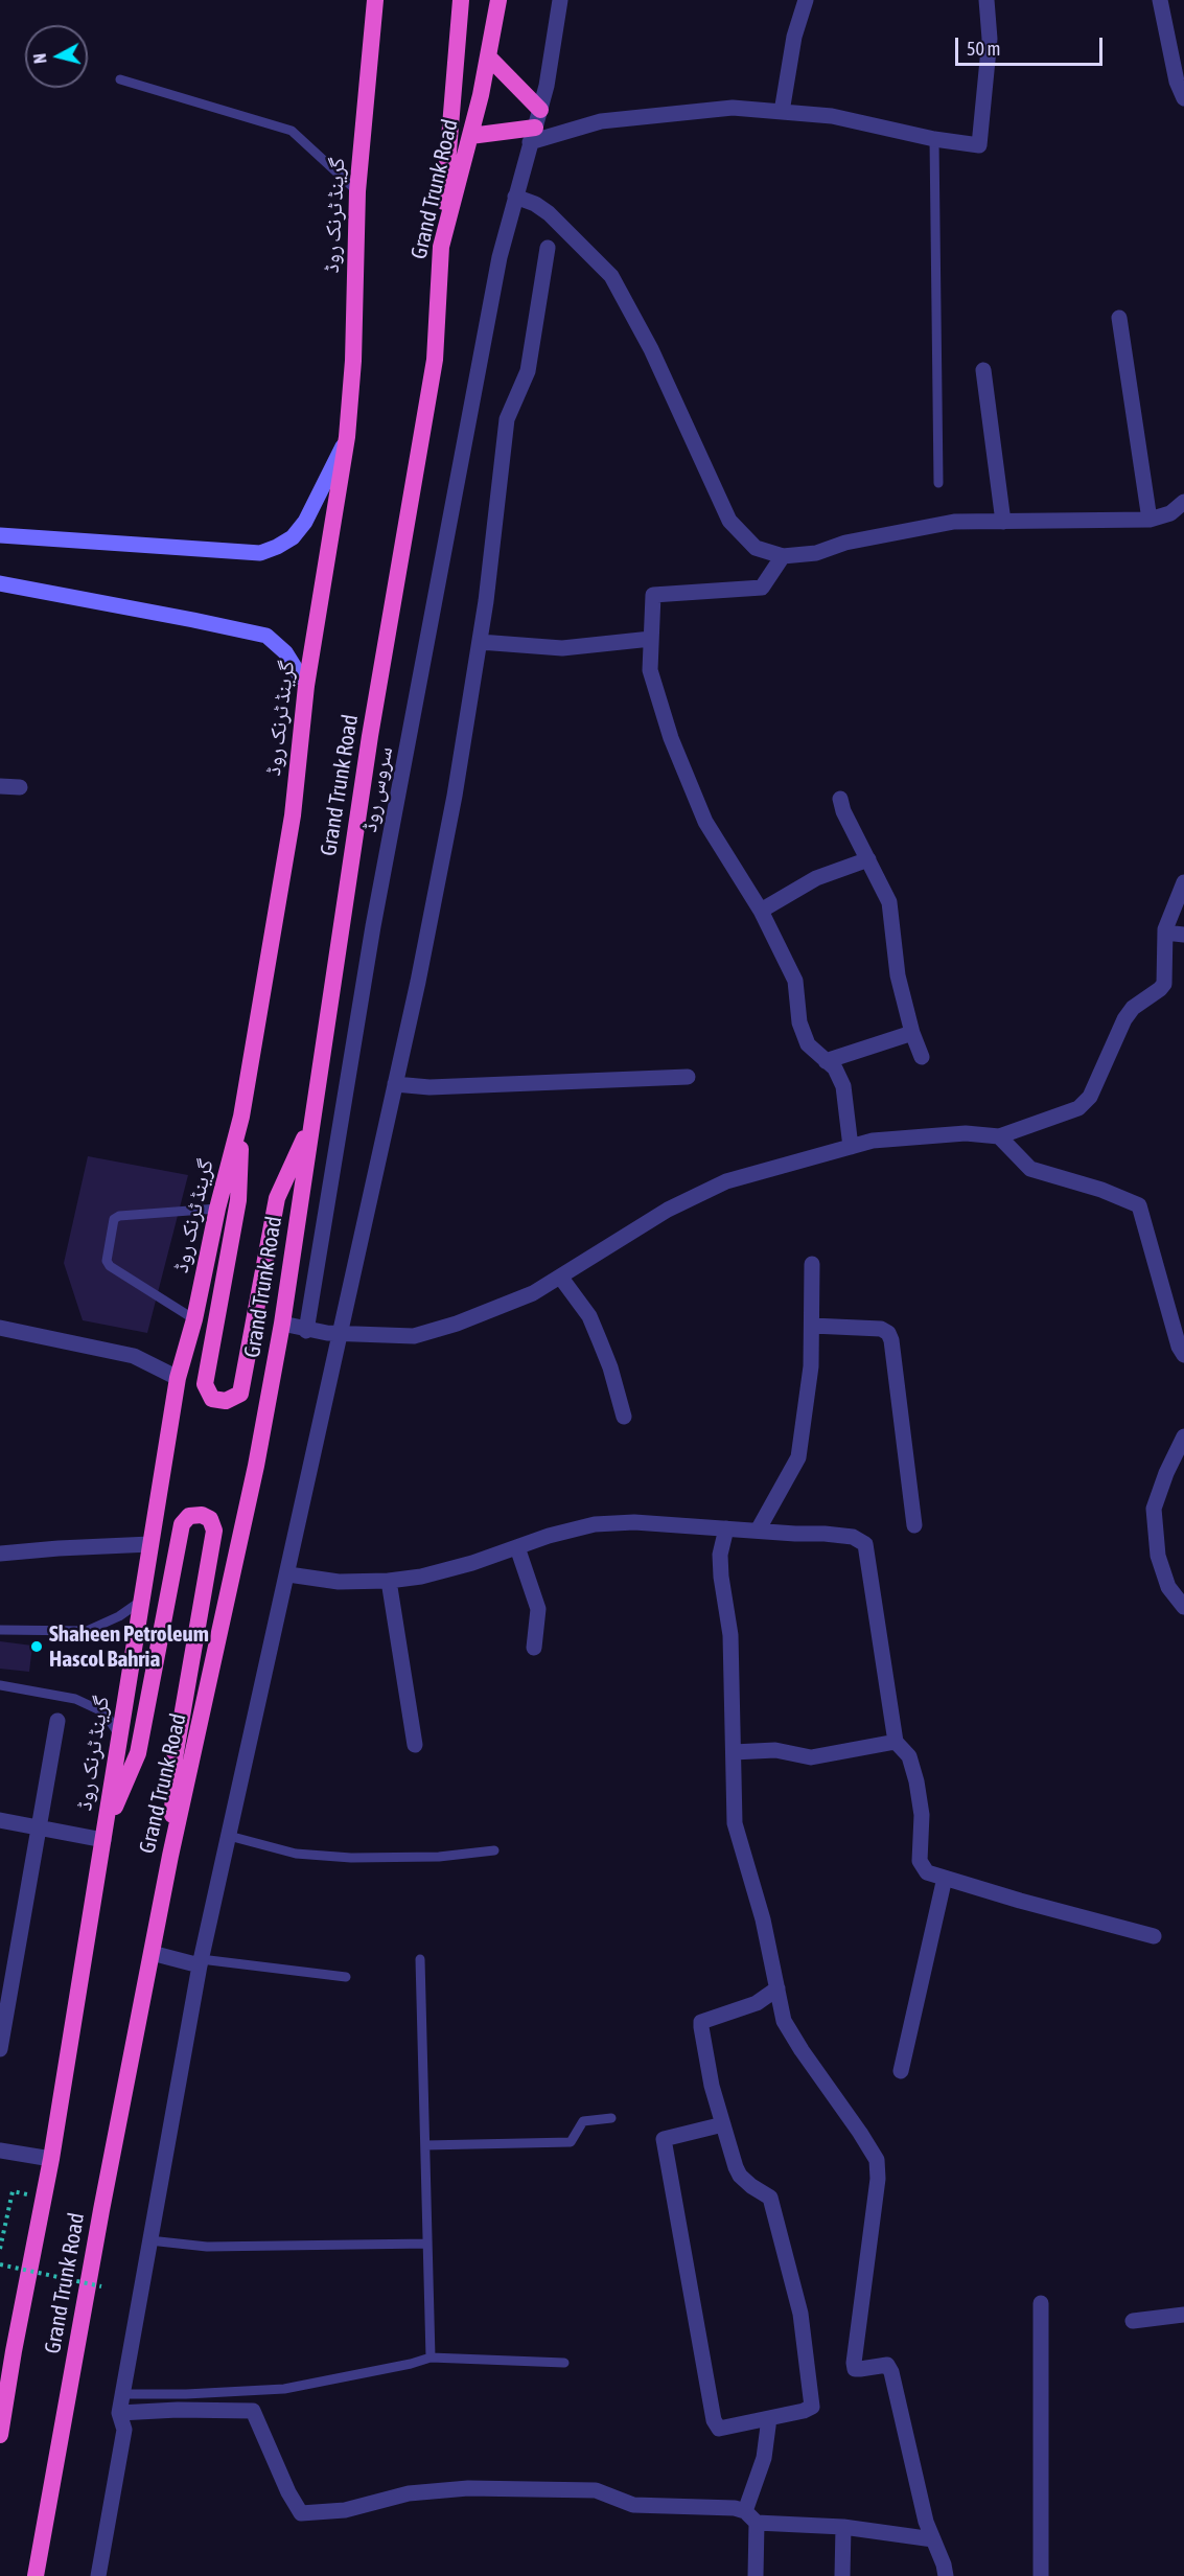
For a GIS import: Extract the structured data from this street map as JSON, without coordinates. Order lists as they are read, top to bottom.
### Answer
{
  "streets": {
    "highway": ["Grand Trunk Road", "گرینڈ ٹرنک روڈ"],
    "street": ["سروس روڈ"]
  },
  "places": ["Shaheen Petroleum Hascol Bahria"],
  "scale_bar": "50 m",
  "north": "left"
}
